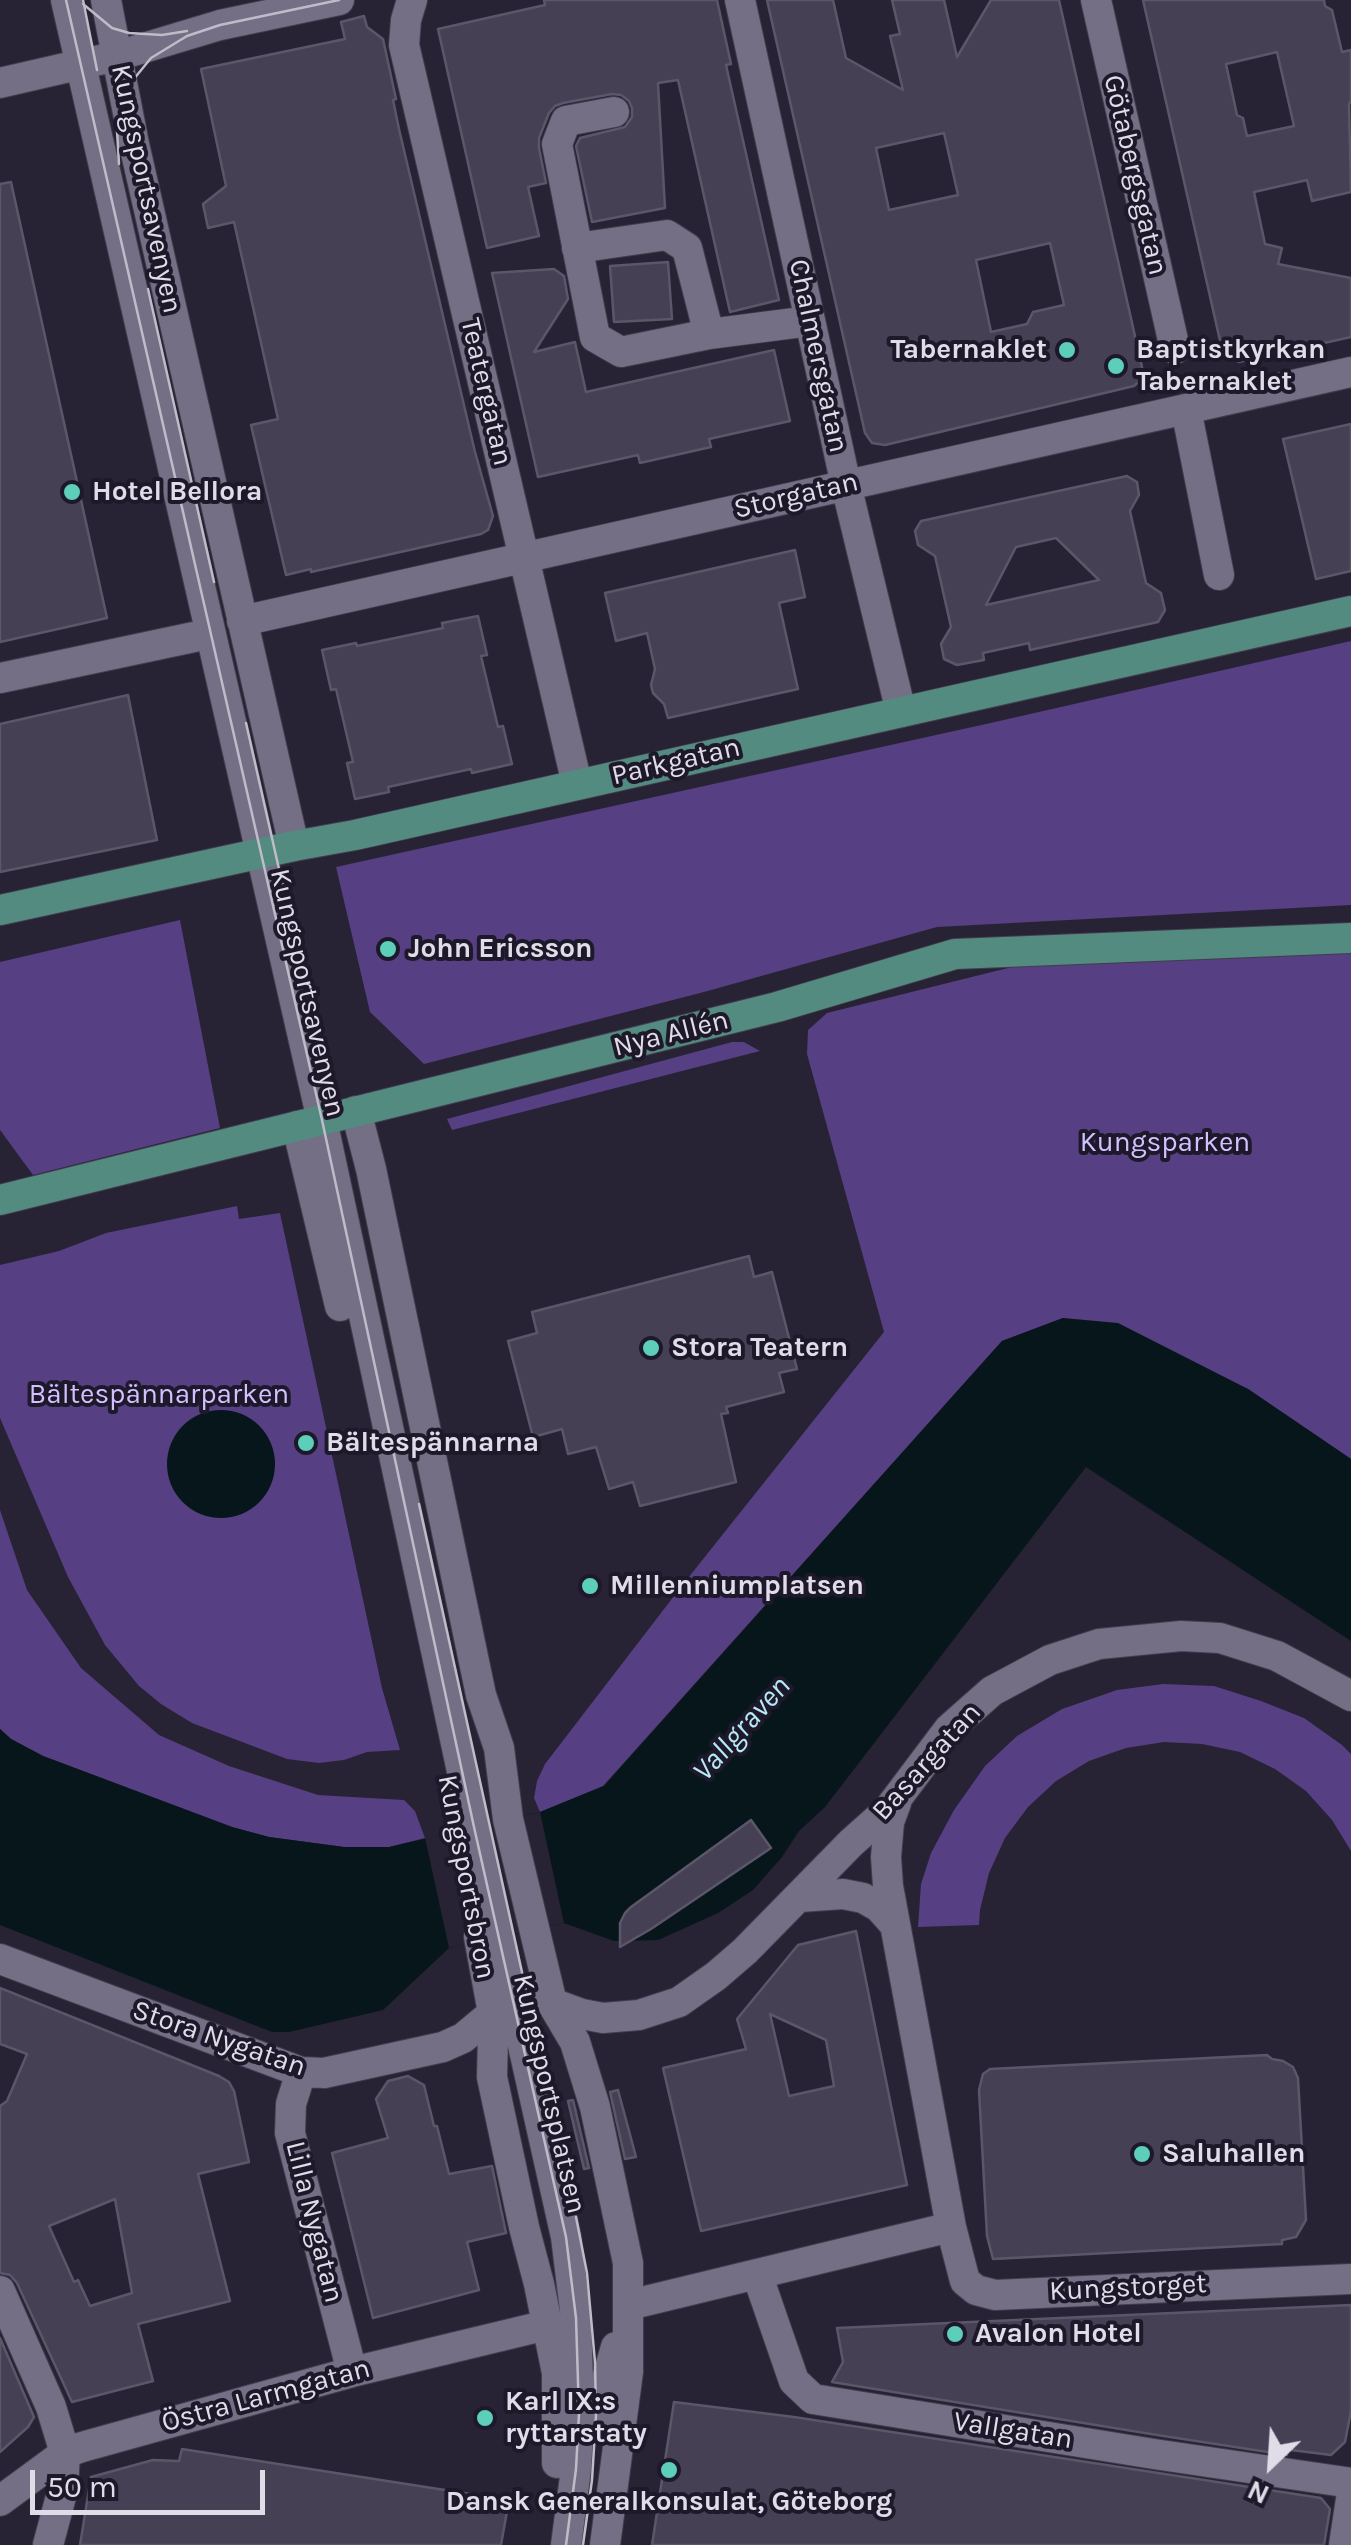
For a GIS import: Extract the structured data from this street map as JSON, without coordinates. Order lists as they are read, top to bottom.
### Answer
{
  "streets": {
    "main road": ["Parkgatan", "Nya Allén"],
    "street": [
      "Götabergsgatan",
      "Kungsportsavenyen",
      "Chalmersgatan",
      "Teatergatan",
      "Storgatan",
      "Basargatan",
      "Kungsportsbron",
      "Stora Nygatan",
      "Kungsportsplatsen",
      "Lilla Nygatan",
      "Kungstorget",
      "Östra Larmgatan",
      "Vallgatan"
    ]
  },
  "crossings": [
    ["Kungsportsavenyen", "Storgatan"],
    ["Kungsportsavenyen", "Parkgatan"],
    ["Kungsportsavenyen", "Nya Allén"],
    ["Kungsportsavenyen", "Kungsportsbron"],
    ["Chalmersgatan", "Storgatan"],
    ["Chalmersgatan", "Parkgatan"],
    ["Teatergatan", "Storgatan"],
    ["Teatergatan", "Parkgatan"],
    ["Basargatan", "Kungsportsbron"],
    ["Basargatan", "Kungsportsplatsen"],
    ["Basargatan", "Kungstorget"],
    ["Kungsportsbron", "Stora Nygatan"],
    ["Kungsportsbron", "Kungsportsplatsen"],
    ["Stora Nygatan", "Kungsportsplatsen"],
    ["Stora Nygatan", "Lilla Nygatan"],
    ["Kungsportsplatsen", "Östra Larmgatan"],
    ["Lilla Nygatan", "Östra Larmgatan"]
  ],
  "water": ["Vallgraven"],
  "parks": ["Kungsparken", "Bältespännarparken"],
  "places": [
    "Tabernaklet",
    "Baptistkyrkan Tabernaklet",
    "Hotel Bellora",
    "John Ericsson",
    "Stora Teatern",
    "Bältespännarna",
    "Millenniumplatsen",
    "Saluhallen",
    "Avalon Hotel",
    "Karl IX:s ryttarstaty",
    "Dansk Generalkonsulat, Göteborg"
  ],
  "scale_bar": "50 m",
  "north": "bottom left"
}
